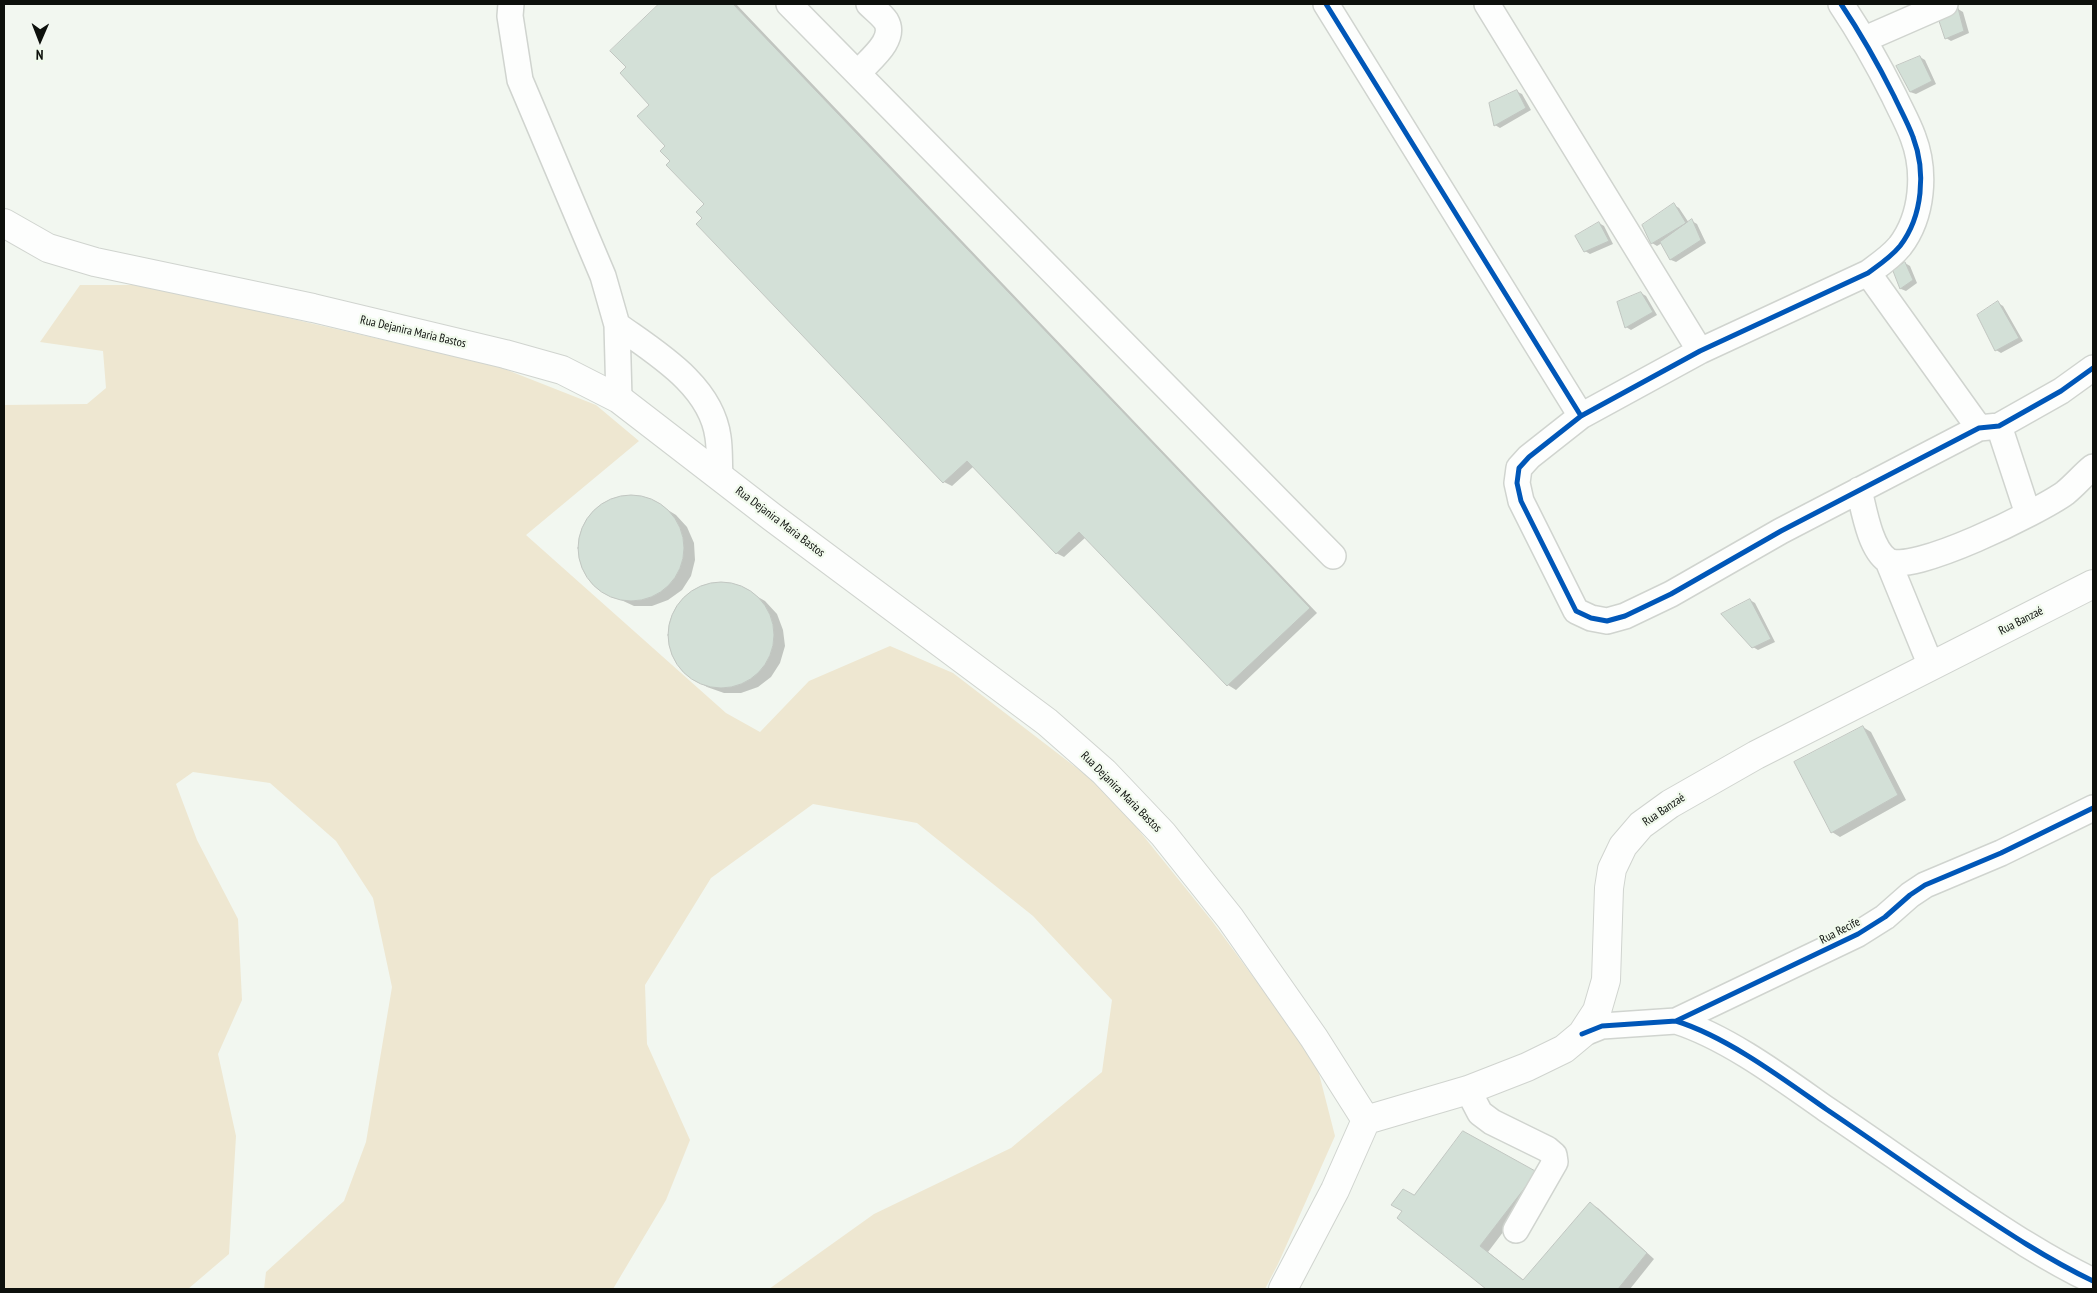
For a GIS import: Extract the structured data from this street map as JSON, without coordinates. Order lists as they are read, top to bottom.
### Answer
{
  "streets": {
    "main road": ["Rua Dejanira Maria Bastos", "Rua Banzaé"],
    "street": ["Rua Recife"]
  },
  "crossings": [
    ["Rua Dejanira Maria Bastos", "Rua Banzaé"],
    ["Rua Banzaé", "Rua Recife"]
  ],
  "north": "bottom"
}
